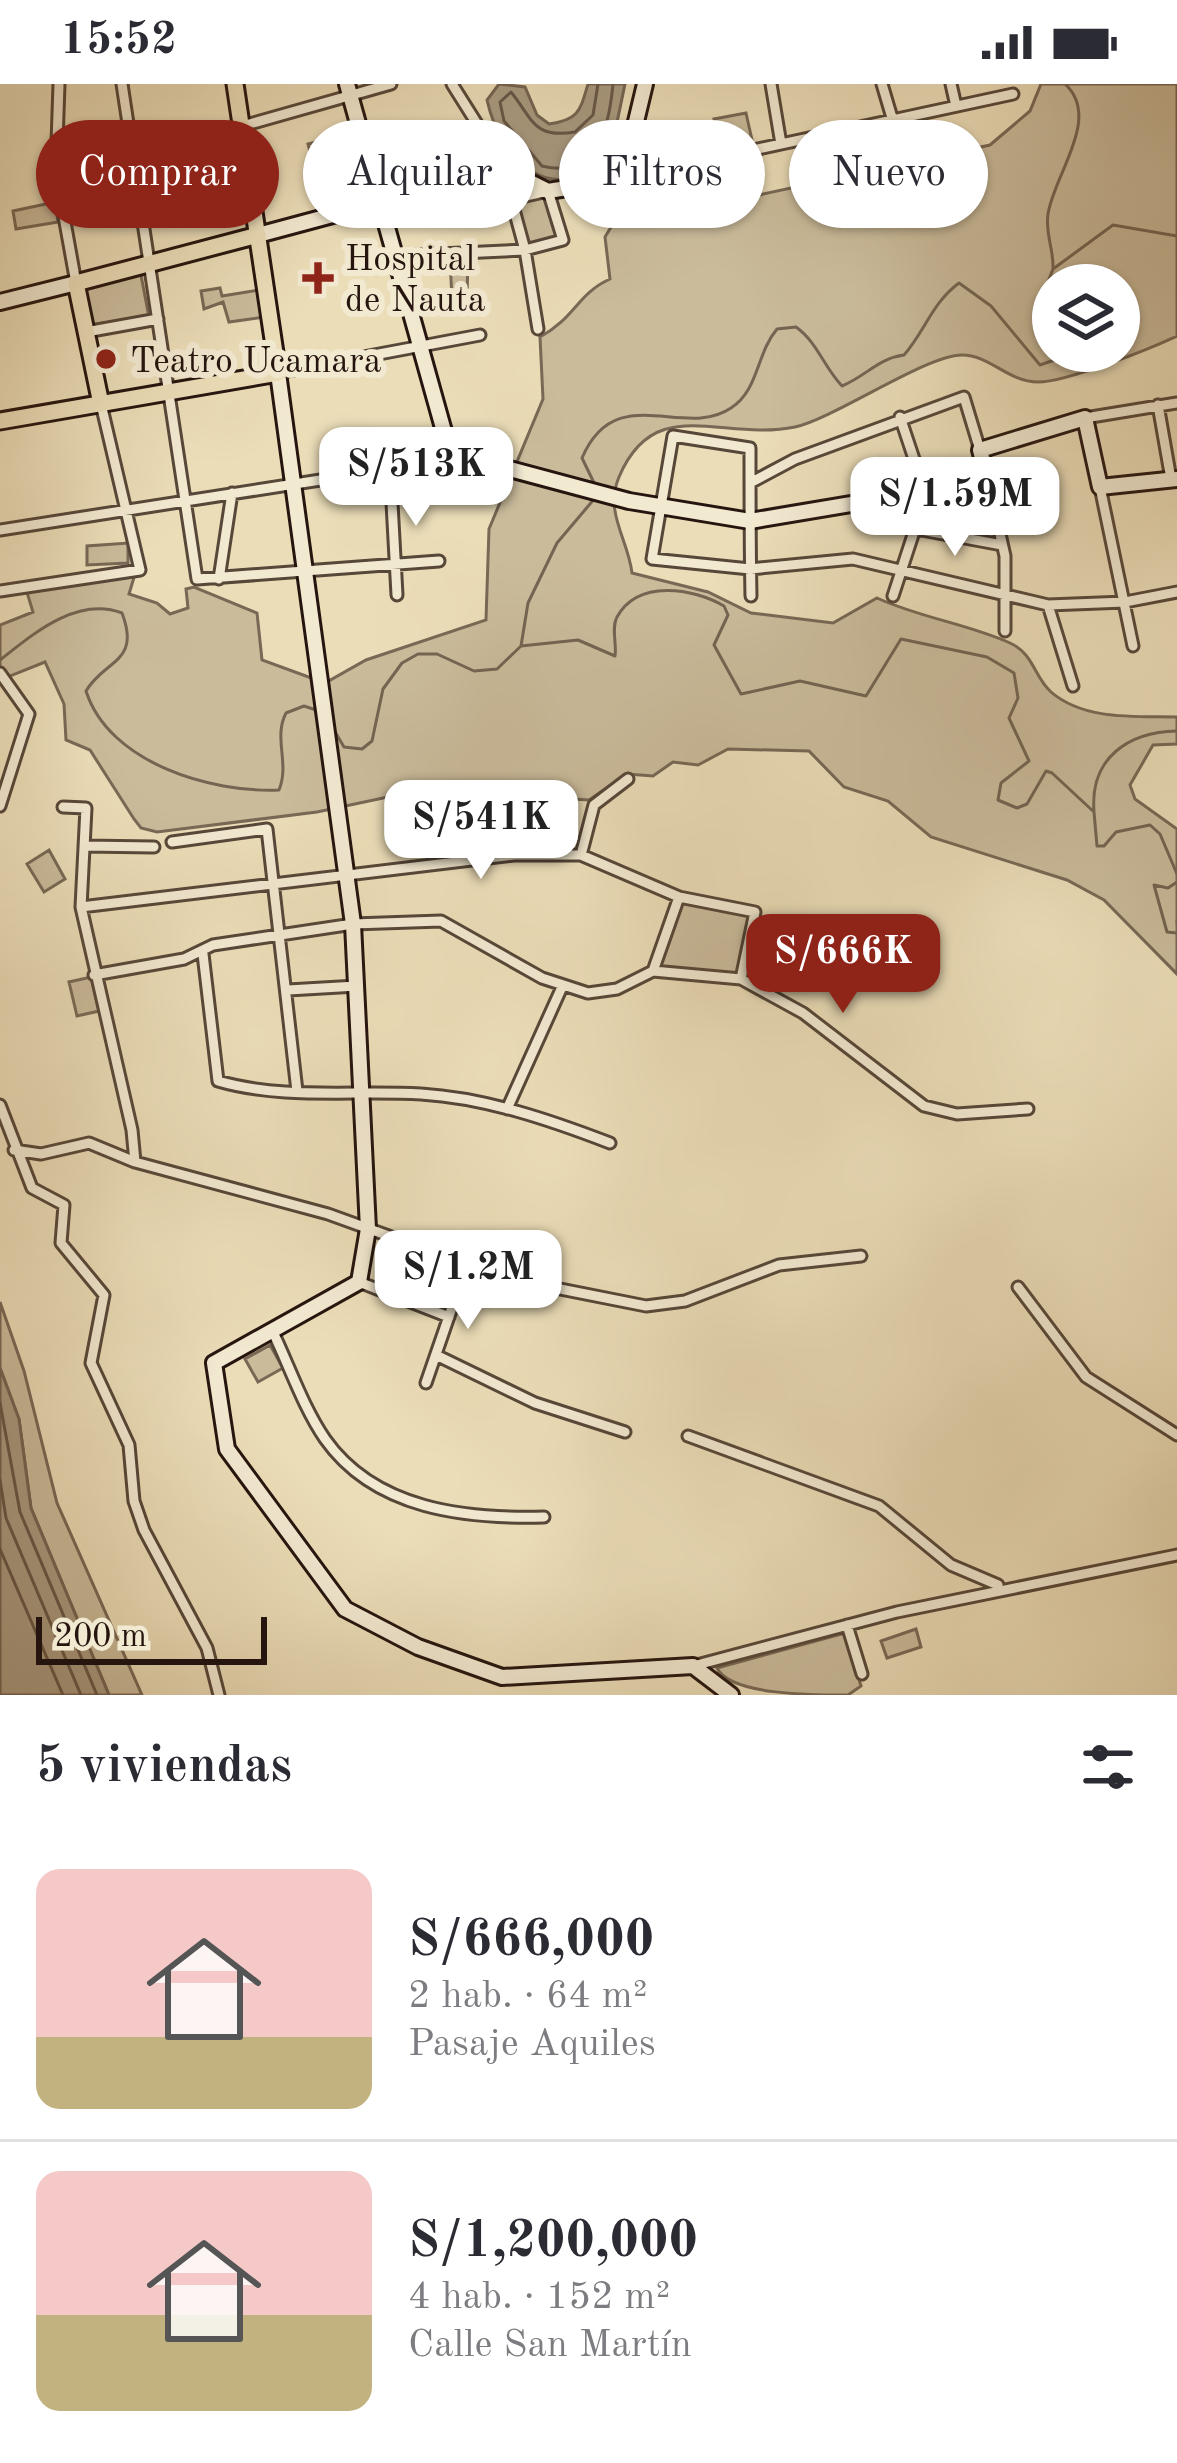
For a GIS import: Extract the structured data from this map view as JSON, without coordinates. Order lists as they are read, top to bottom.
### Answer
{
  "places": {
    "health": ["Hospital de Nauta"],
    "other": ["Teatro Ucamara"]
  },
  "scale_bar": "200 m",
  "page": {
    "status": "15:52",
    "chip": [
      "Comprar",
      "Alquilar",
      "Filtros",
      "Nuevo"
    ],
    "price": [
      "S/513K",
      "S/1.59M",
      "S/541K",
      "S/666K",
      "S/1.2M"
    ],
    "scale": "200 m",
    "heading": "5 viviendas",
    "list": [
      {
        "name": "S/666,000",
        "note": "2 hab. · 64 m² · Pasaje Aquiles"
      },
      {
        "name": "S/1,200,000",
        "note": "4 hab. · 152 m² · Calle San Martín"
      }
    ]
  }
}
